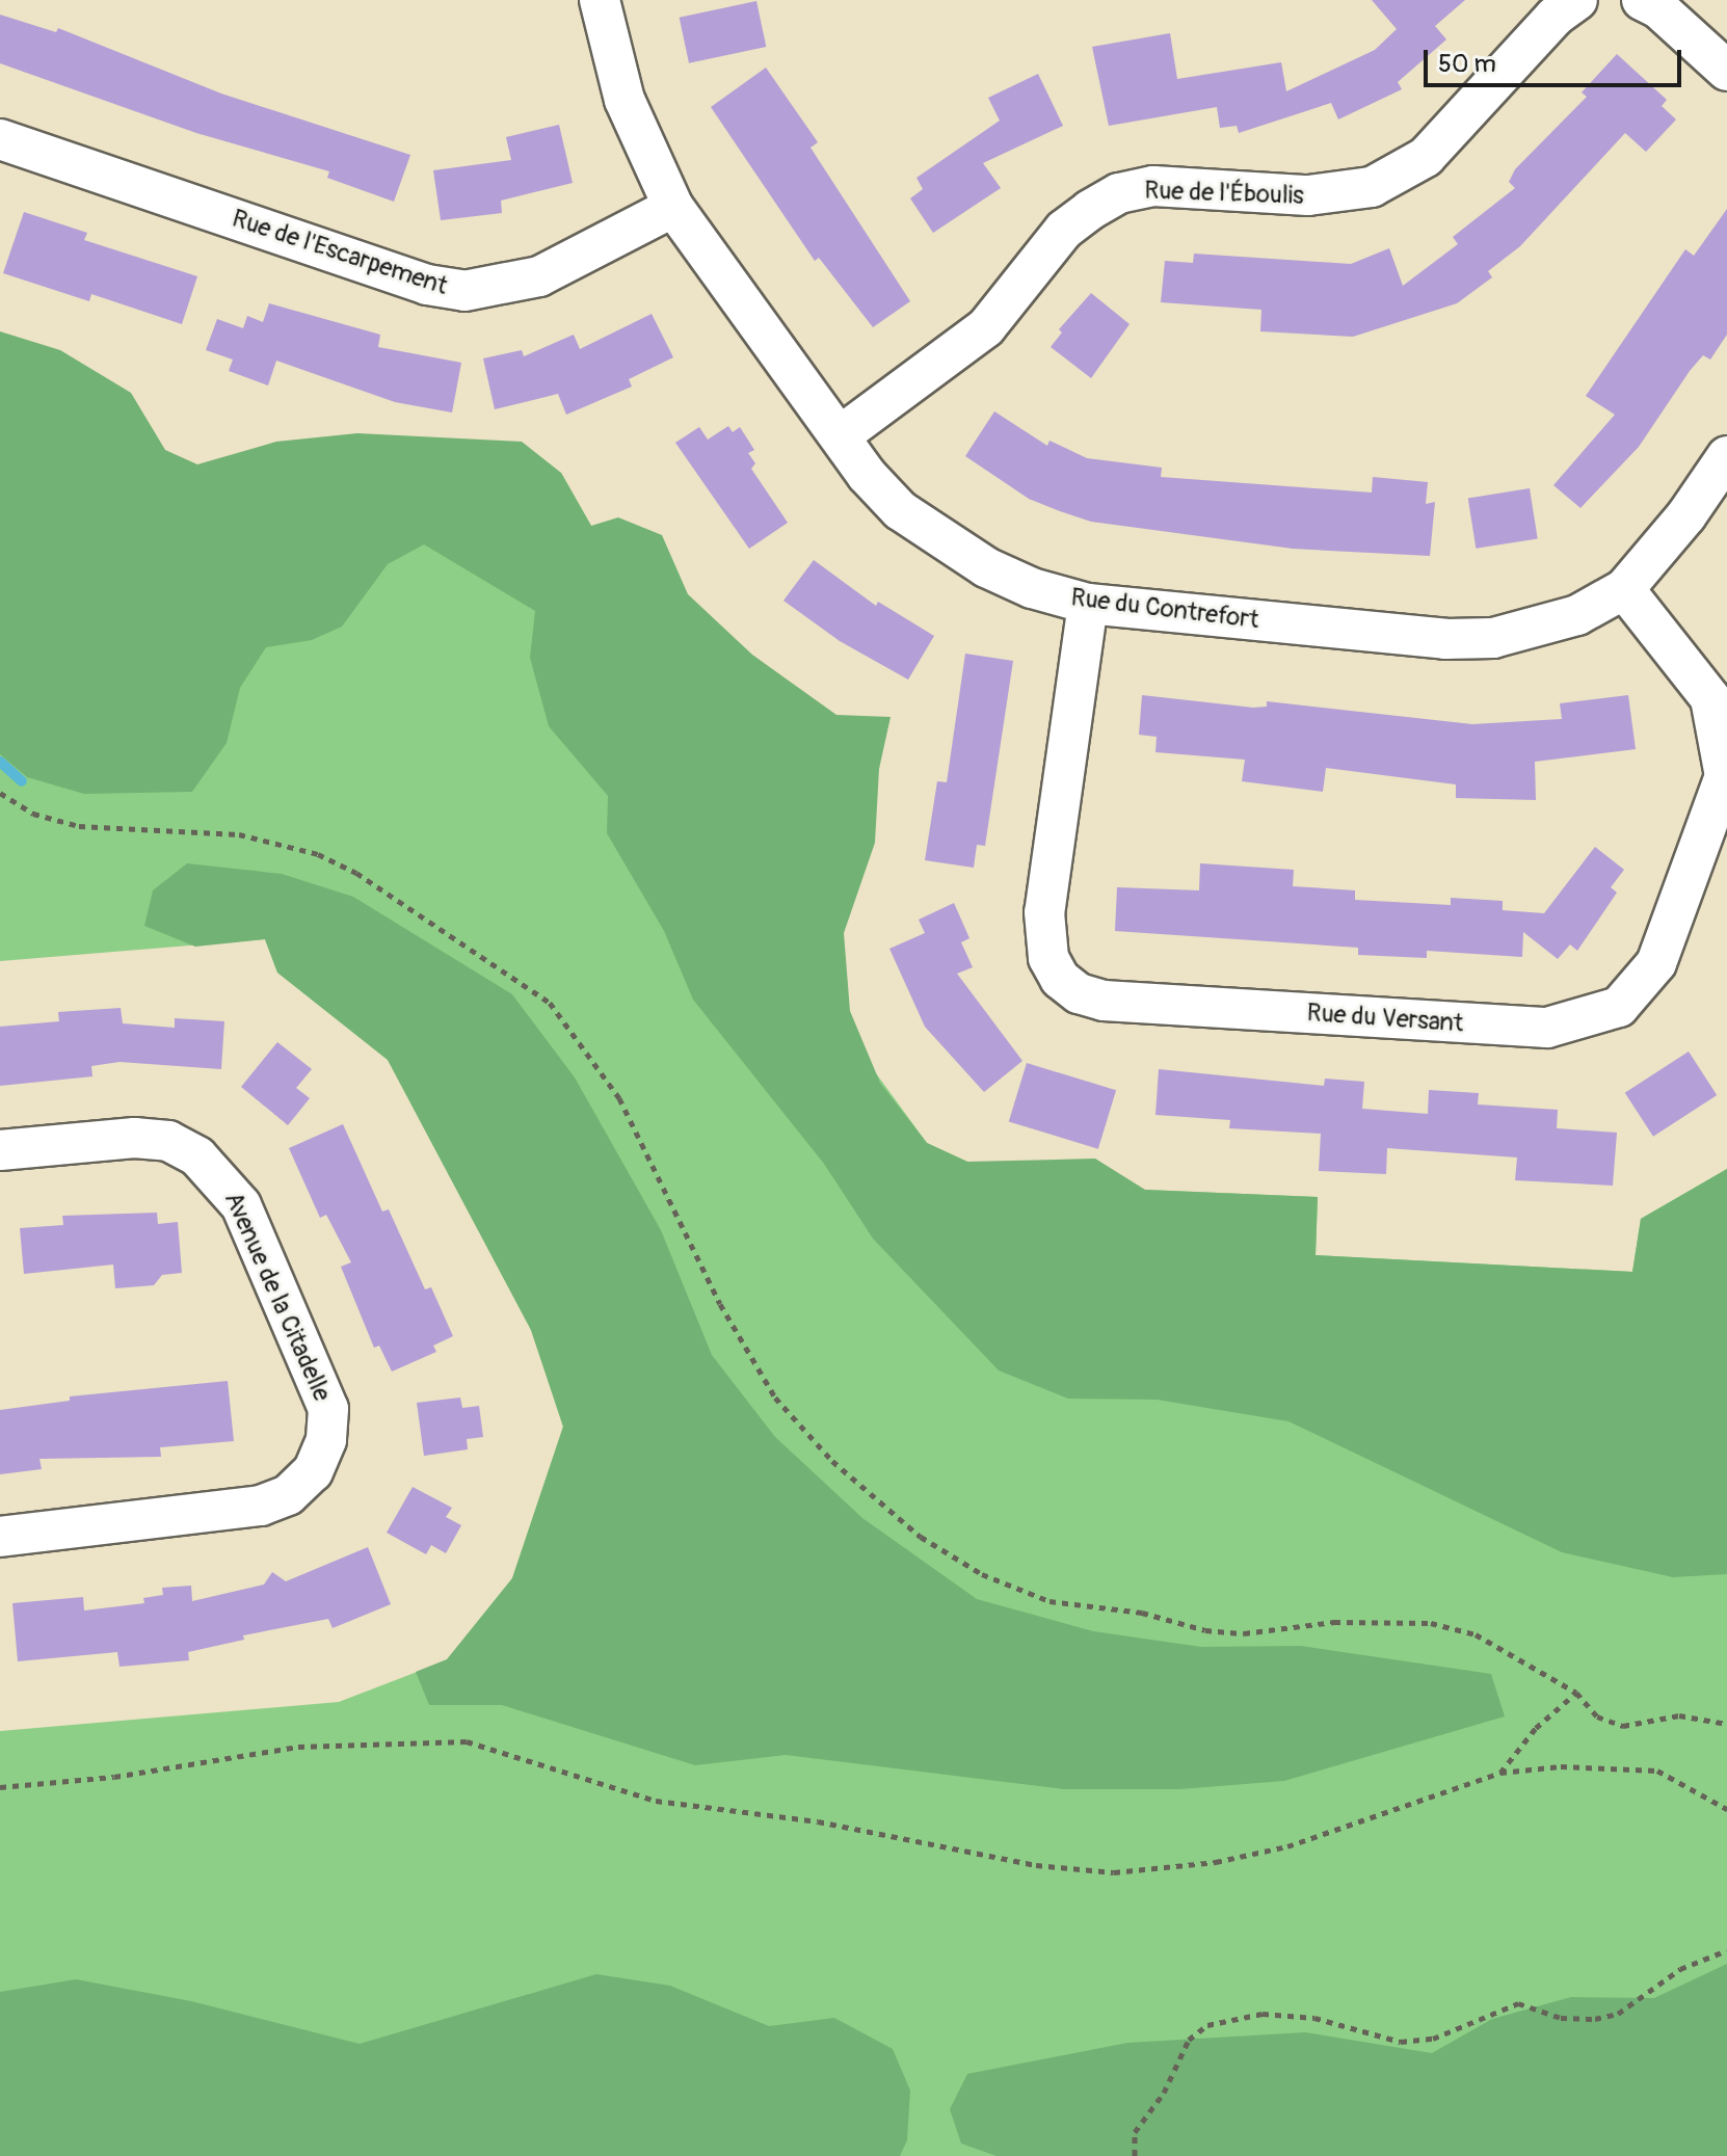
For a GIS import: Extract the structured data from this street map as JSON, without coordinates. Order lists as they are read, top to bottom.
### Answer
{
  "streets": {
    "street": [
      "Rue de l'Éboulis",
      "Rue de l'Escarpement",
      "Rue du Contrefort",
      "Rue du Versant",
      "Avenue de la Citadelle"
    ]
  },
  "crossings": [
    ["Rue de l'Éboulis", "Rue du Contrefort"],
    ["Rue de l'Escarpement", "Rue du Contrefort"],
    ["Rue du Contrefort", "Rue du Versant"]
  ],
  "scale_bar": "50 m"
}
